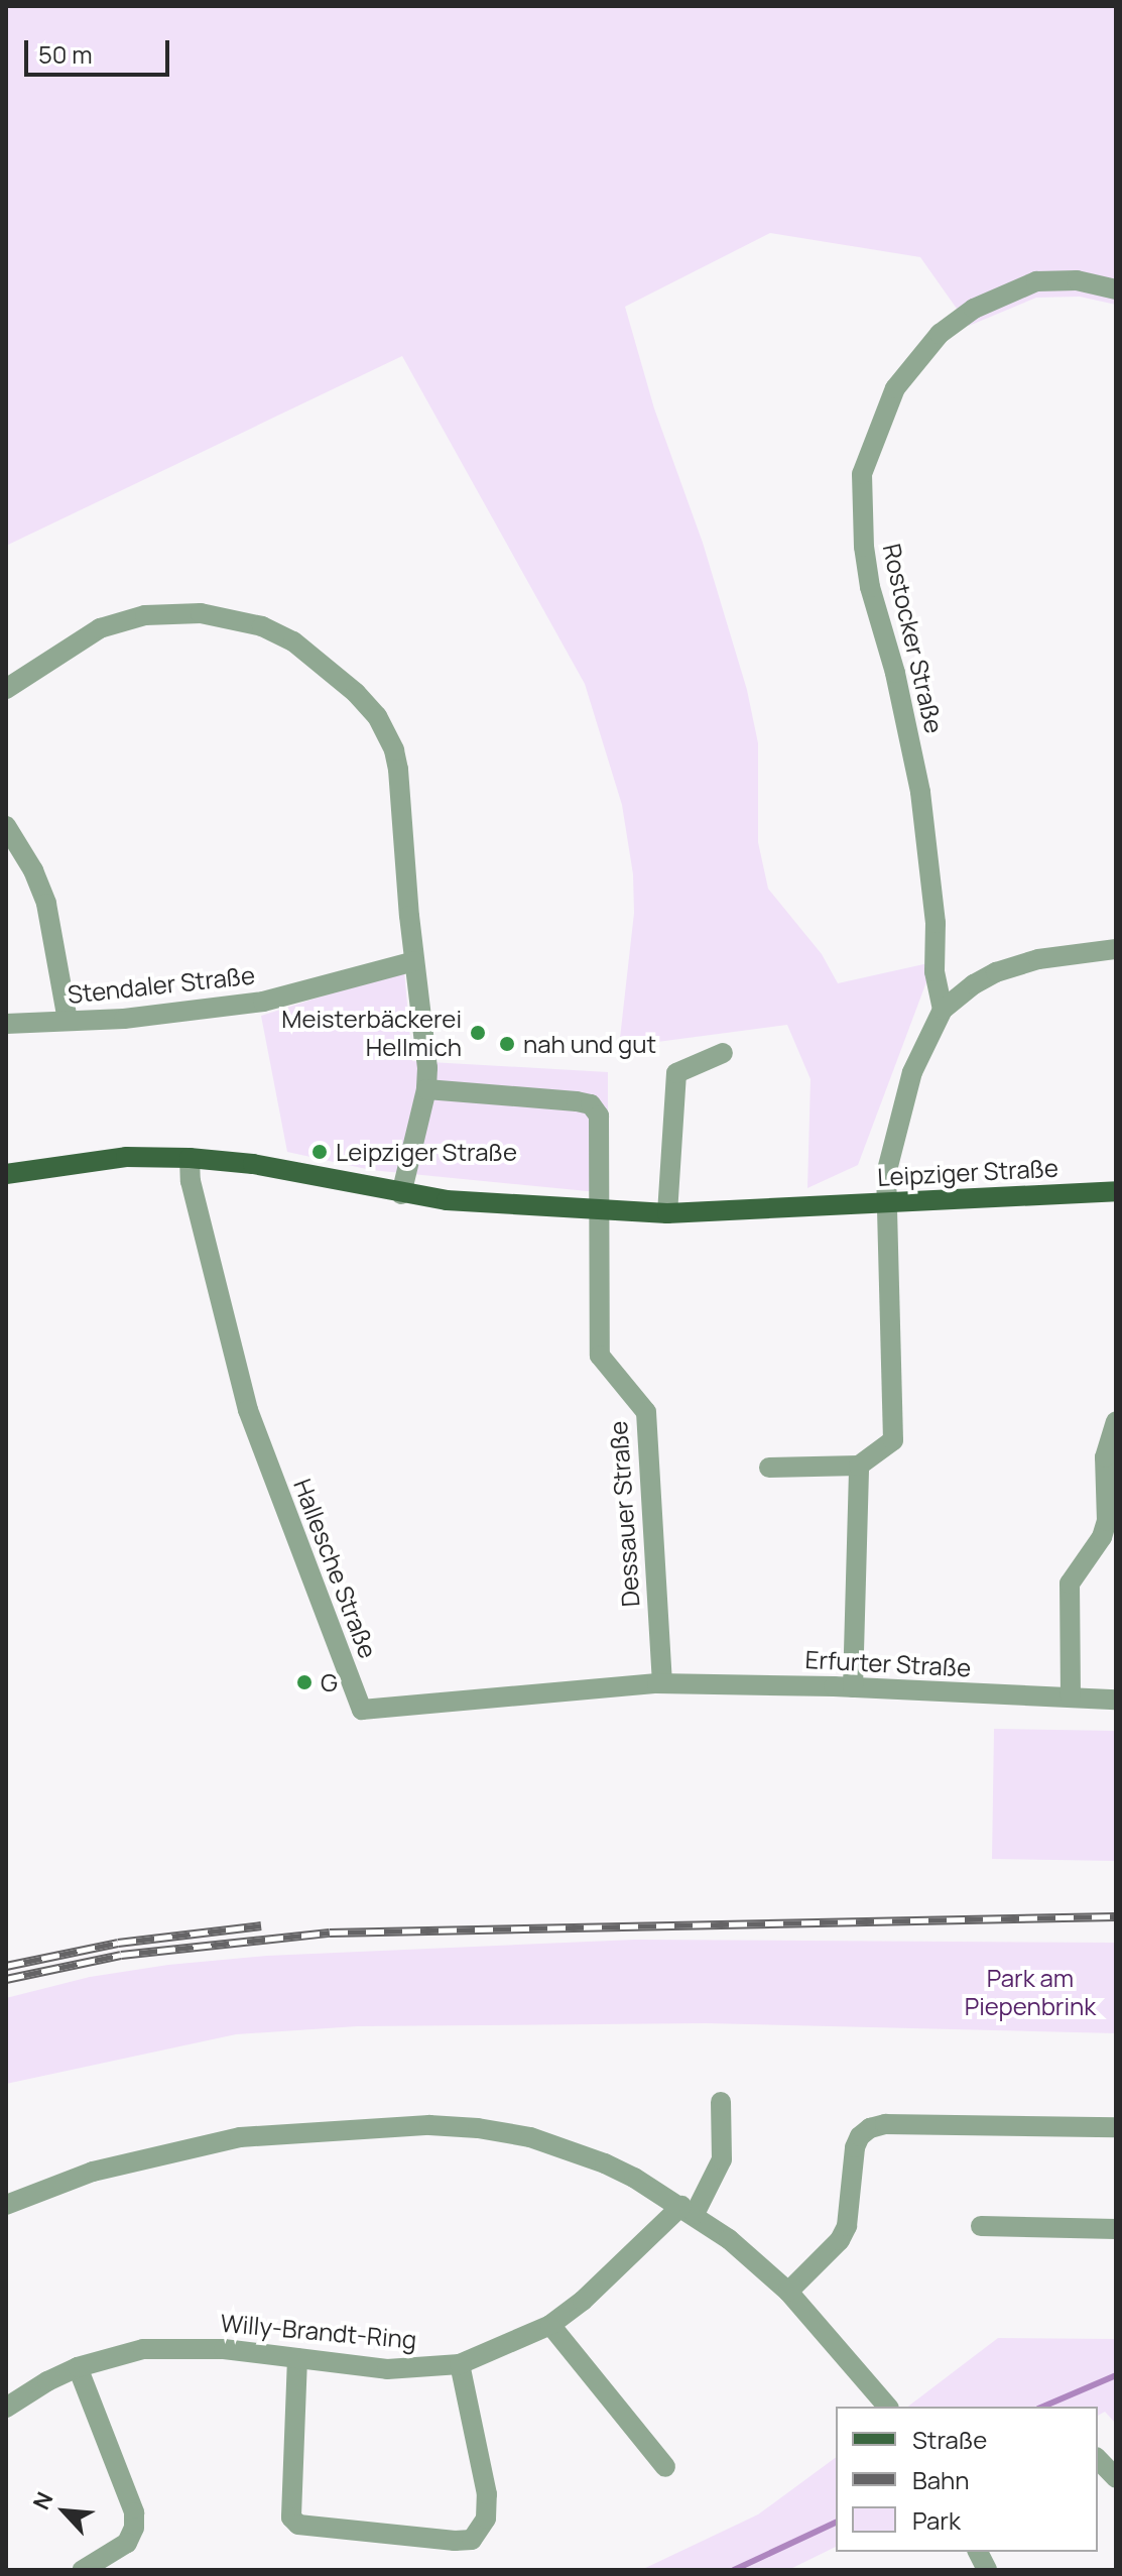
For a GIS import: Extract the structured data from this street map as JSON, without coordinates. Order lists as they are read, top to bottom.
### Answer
{
  "streets": {
    "main road": ["Leipziger Straße"],
    "street": [
      "Rostocker Straße",
      "Stendaler Straße",
      "Dessauer Straße",
      "Hallesche Straße",
      "Erfurter Straße",
      "Willy-Brandt-Ring"
    ]
  },
  "crossings": [
    ["Leipziger Straße", "Dessauer Straße"],
    ["Leipziger Straße", "Hallesche Straße"],
    ["Dessauer Straße", "Hallesche Straße"],
    ["Dessauer Straße", "Erfurter Straße"],
    ["Hallesche Straße", "Erfurter Straße"]
  ],
  "parks": ["Park am Piepenbrink"],
  "places": [
    "Meisterbäckerei Hellmich",
    "nah und gut",
    "Leipziger Straße",
    "G"
  ],
  "legend": ["Straße", "Bahn", "Park"],
  "scale_bar": "50 m",
  "north": "top left"
}
